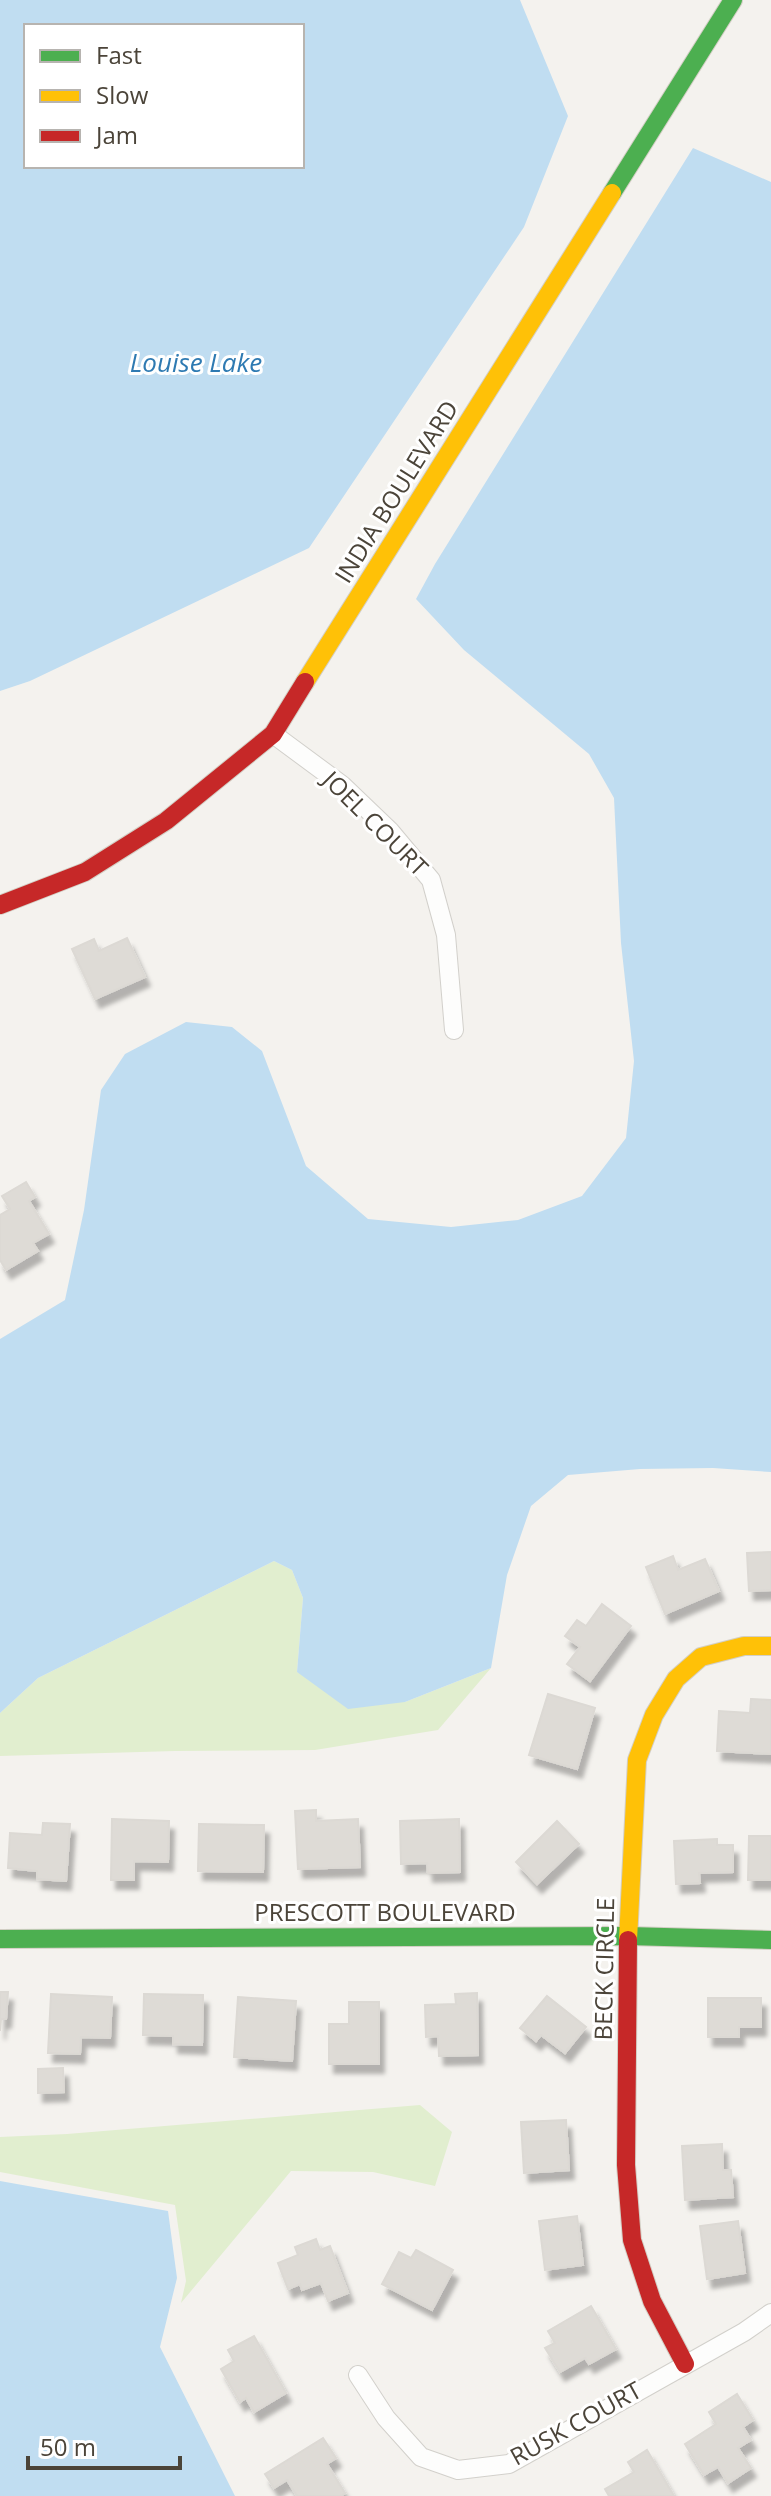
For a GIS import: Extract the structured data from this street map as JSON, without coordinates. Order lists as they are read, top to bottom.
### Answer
{
  "streets": {
    "street": [
      "INDIA BOULEVARD",
      "JOEL COURT",
      "PRESCOTT BOULEVARD",
      "BECK CIRCLE",
      "RUSK COURT"
    ]
  },
  "crossings": [
    ["INDIA BOULEVARD", "JOEL COURT"],
    ["PRESCOTT BOULEVARD", "BECK CIRCLE"],
    ["BECK CIRCLE", "RUSK COURT"]
  ],
  "water": ["Louise Lake"],
  "legend": ["Fast", "Slow", "Jam"],
  "scale_bar": "50 m"
}
